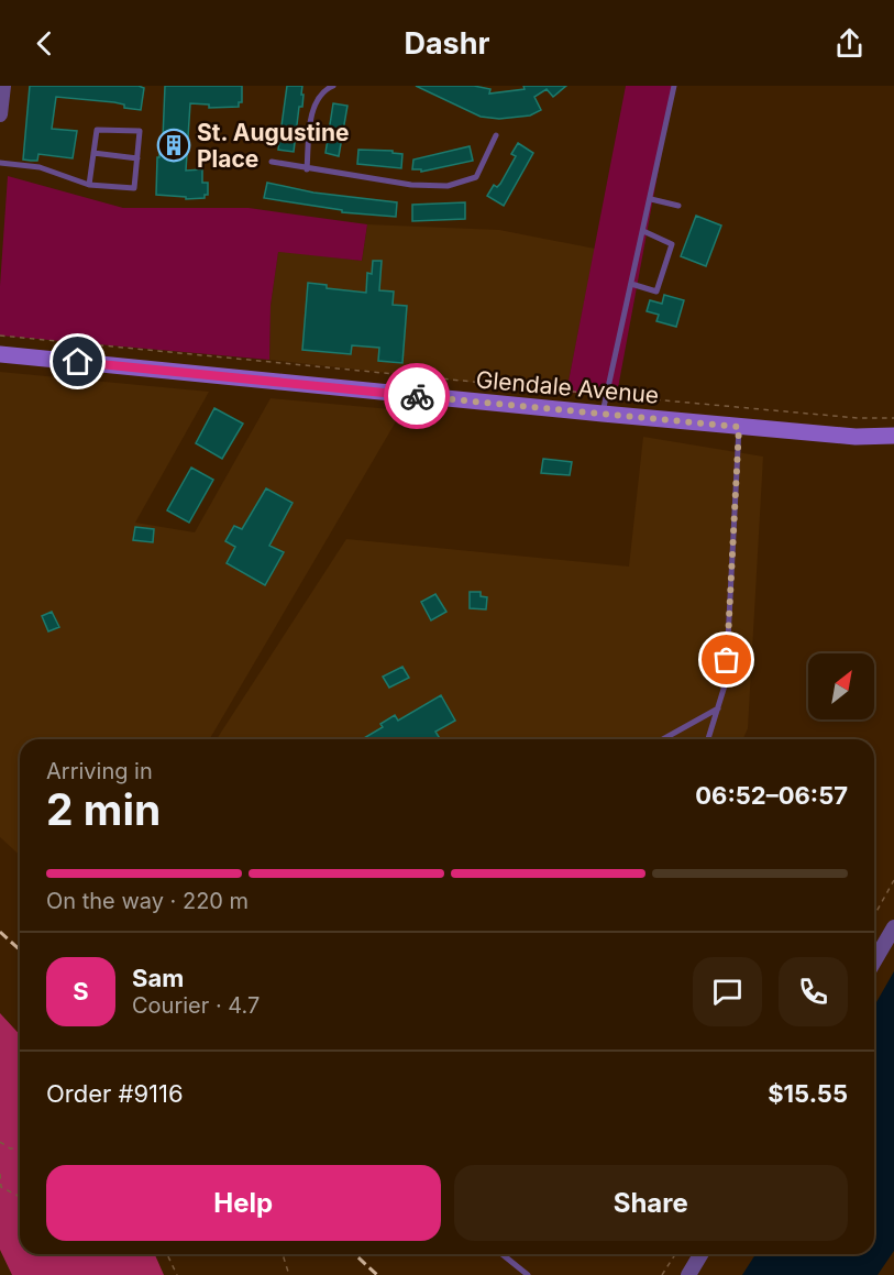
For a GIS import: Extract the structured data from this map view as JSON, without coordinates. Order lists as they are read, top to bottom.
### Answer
{
  "streets": {
    "main road": ["Glendale Avenue"]
  },
  "places": {
    "building": ["St. Augustine Place"]
  },
  "north": "top right",
  "page": {
    "header": "Dashr",
    "heading": ["2 min", "Arriving in", "06:52–06:57"],
    "panel": [
      "Sam",
      "Courier · 4.7",
      "Order #9116",
      "$15.55"
    ],
    "bar": "On the way · 220 m",
    "round": "S",
    "buttons": ["Help", "Share"]
  }
}
